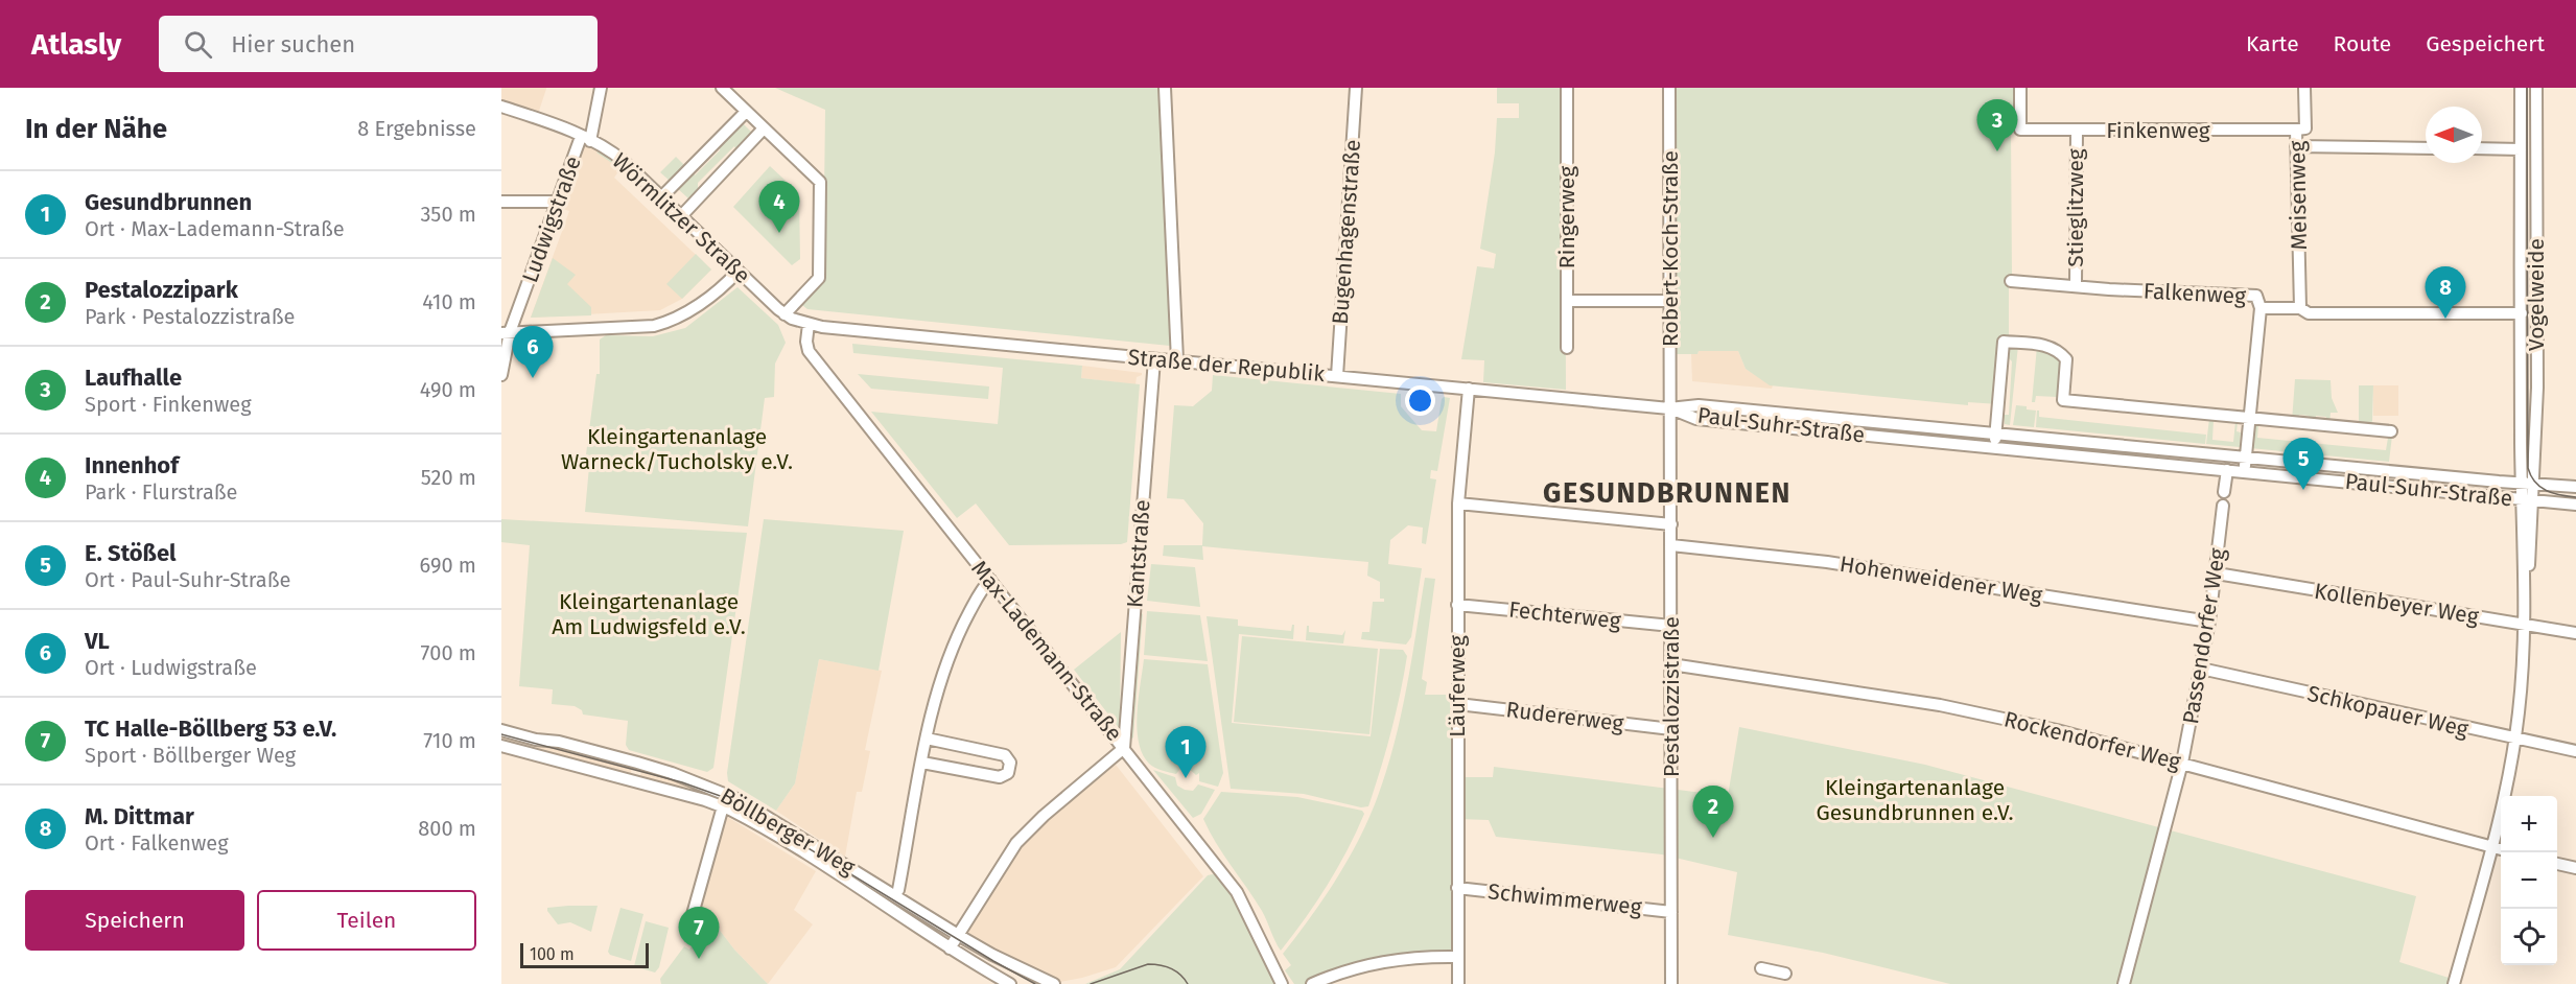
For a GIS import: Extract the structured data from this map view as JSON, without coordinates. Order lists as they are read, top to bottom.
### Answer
{
  "streets": {
    "street": [
      "Finkenweg",
      "Meisenweg",
      "Stieglitzweg",
      "Ringerweg",
      "Wörmlitzer Straße",
      "Ludwigstraße",
      "Bugenhagenstraße",
      "Robert-Koch-Straße",
      "Falkenweg",
      "Vogelweide",
      "Straße der Republik",
      "Paul-Suhr-Straße",
      "Kantstraße",
      "Hohenweidener Weg",
      "Kollenbeyer Weg",
      "Fechterweg",
      "Passendorfer Weg",
      "Max-Lademann-Straße",
      "Läuferweg",
      "Pestalozzistraße",
      "Schkopauer Weg",
      "Rudererweg",
      "Rockendorfer Weg",
      "Böllberger Weg",
      "Schwimmerweg"
    ]
  },
  "crossings": [
    ["Finkenweg", "Meisenweg"],
    ["Finkenweg", "Stieglitzweg"],
    ["Meisenweg", "Falkenweg"],
    ["Stieglitzweg", "Falkenweg"],
    ["Wörmlitzer Straße", "Ludwigstraße"],
    ["Wörmlitzer Straße", "Straße der Republik"],
    ["Bugenhagenstraße", "Straße der Republik"],
    ["Robert-Koch-Straße", "Straße der Republik"],
    ["Robert-Koch-Straße", "Paul-Suhr-Straße"],
    ["Robert-Koch-Straße", "Pestalozzistraße"],
    ["Falkenweg", "Vogelweide"],
    ["Vogelweide", "Paul-Suhr-Straße"],
    ["Straße der Republik", "Paul-Suhr-Straße"],
    ["Straße der Republik", "Kantstraße"],
    ["Straße der Republik", "Max-Lademann-Straße"],
    ["Straße der Republik", "Läuferweg"],
    ["Straße der Republik", "Pestalozzistraße"],
    ["Paul-Suhr-Straße", "Pestalozzistraße"],
    ["Kantstraße", "Max-Lademann-Straße"],
    ["Hohenweidener Weg", "Passendorfer Weg"],
    ["Hohenweidener Weg", "Pestalozzistraße"],
    ["Kollenbeyer Weg", "Passendorfer Weg"],
    ["Fechterweg", "Läuferweg"],
    ["Fechterweg", "Pestalozzistraße"],
    ["Passendorfer Weg", "Schkopauer Weg"],
    ["Passendorfer Weg", "Rockendorfer Weg"],
    ["Läuferweg", "Rudererweg"],
    ["Läuferweg", "Schwimmerweg"],
    ["Pestalozzistraße", "Rudererweg"],
    ["Pestalozzistraße", "Rockendorfer Weg"],
    ["Pestalozzistraße", "Schwimmerweg"]
  ],
  "districts": ["GESUNDBRUNNEN"],
  "parks": ["Kleingartenanlage Warneck/Tucholsky e.V.", "Kleingartenanlage Am Ludwigsfeld e.V.", "Kleingartenanlage Gesundbrunnen e.V."],
  "scale_bar": "100 m",
  "north": "left",
  "page": {
    "header": "Atlasly",
    "search": "Hier suchen",
    "nav": ["Karte", "Route", "Gespeichert"],
    "heading": ["In der Nähe", "8 Ergebnisse"],
    "pins": [
      "3",
      "4",
      "8",
      "6",
      "5",
      "1",
      "2",
      "7"
    ],
    "list": [
      {
        "mark": "1",
        "name": "Gesundbrunnen",
        "note": "Ort · Max-Lademann-Straße",
        "value": "350 m"
      },
      {
        "mark": "2",
        "name": "Pestalozzipark",
        "note": "Park · Pestalozzistraße",
        "value": "410 m"
      },
      {
        "mark": "3",
        "name": "Laufhalle",
        "note": "Sport · Finkenweg",
        "value": "490 m"
      },
      {
        "mark": "4",
        "name": "Innenhof",
        "note": "Park · Flurstraße",
        "value": "520 m"
      },
      {
        "mark": "5",
        "name": "E. Stößel",
        "note": "Ort · Paul-Suhr-Straße",
        "value": "690 m"
      },
      {
        "mark": "6",
        "name": "VL",
        "note": "Ort · Ludwigstraße",
        "value": "700 m"
      },
      {
        "mark": "7",
        "name": "TC Halle-Böllberg 53 e.V.",
        "note": "Sport · Böllberger Weg",
        "value": "710 m"
      },
      {
        "mark": "8",
        "name": "M. Dittmar",
        "note": "Ort · Falkenweg",
        "value": "800 m"
      }
    ],
    "map_buttons": ["+", "−"],
    "buttons": ["Speichern", "Teilen"],
    "scale": "100 m"
  }
}
